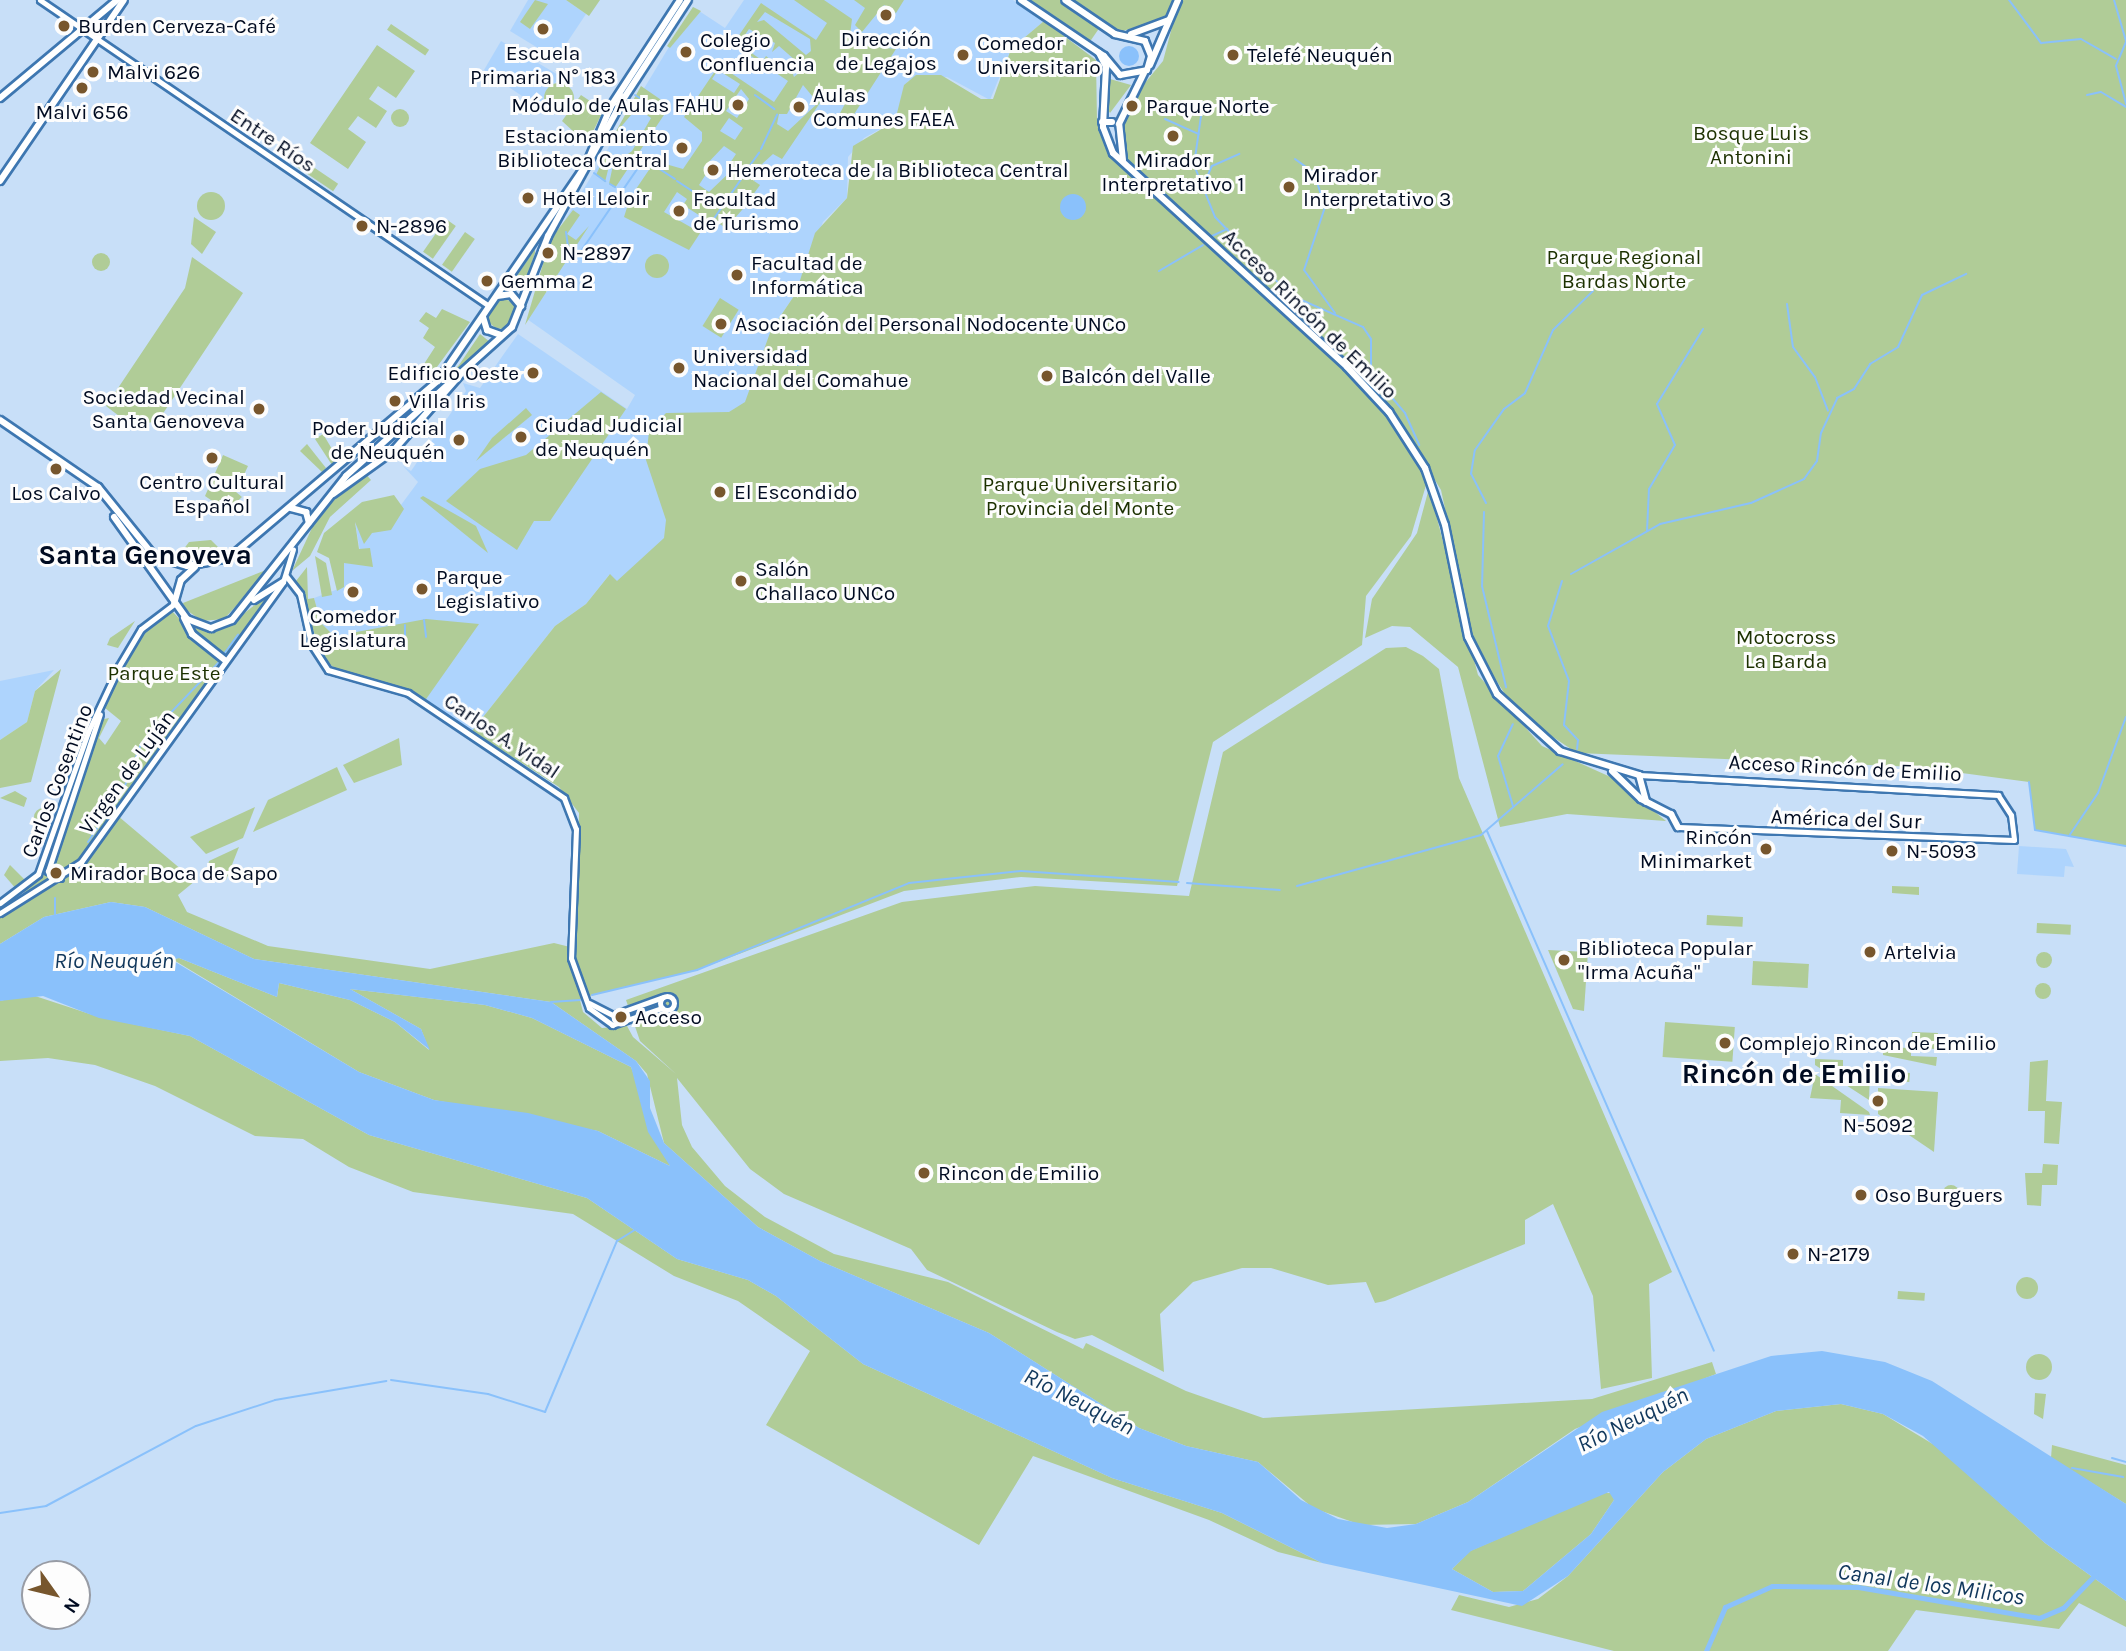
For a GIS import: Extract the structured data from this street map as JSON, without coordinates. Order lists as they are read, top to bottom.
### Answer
{
  "streets": {
    "main road": ["Acceso Rincón de Emilio"],
    "street": [
      "Entre Ríos",
      "Carlos A. Vidal",
      "Virgen de Luján",
      "Carlos Cosentino",
      "América del Sur"
    ]
  },
  "crossings": [
    ["Acceso Rincón de Emilio", "América del Sur"],
    ["Carlos A. Vidal", "Virgen de Luján"]
  ],
  "districts": ["Santa Genoveva", "Rincón de Emilio"],
  "water": ["Río Neuquén", "Canal de los Milicos"],
  "parks": [
    "Bosque Luis Antonini",
    "Parque Regional Bardas Norte",
    "Parque Universitario Provincia del Monte",
    "Motocross La Barda",
    "Parque Este"
  ],
  "places": [
    "Dirección de Legajos",
    "Burden Cerveza-Café",
    "Escuela Primaria N° 183",
    "Colegio Confluencia",
    "Comedor Universitario",
    "Telefé Neuquén",
    "Malvi 626",
    "Malvi 656",
    "Módulo de Aulas FAHU",
    "Parque Norte",
    "Aulas Comunes FAEA",
    "Mirador Interpretativo 1",
    "Estacionamiento Biblioteca Central",
    "Hemeroteca de la Biblioteca Central",
    "Mirador Interpretativo 3",
    "Hotel Leloir",
    "Facultad de Turismo",
    "N-2896",
    "N-2897",
    "Facultad de Informática",
    "Gemma 2",
    "Asociación del Personal Nodocente UNCo",
    "Universidad Nacional del Comahue",
    "Edificio Oeste",
    "Balcón del Valle",
    "Villa Iris",
    "Sociedad Vecinal Santa Genoveva",
    "Ciudad Judicial de Neuquén",
    "Poder Judicial de Neuquén",
    "Centro Cultural Español",
    "Los Calvo",
    "El Escondido",
    "Salón Challaco UNCo",
    "Parque Legislativo",
    "Comedor Legislatura",
    "Rincón Minimarket",
    "N-5093",
    "Mirador Boca de Sapo",
    "Artelvia",
    "Biblioteca Popular \"Irma Acuña\"",
    "Acceso",
    "Complejo Rincon de Emilio",
    "N-5092",
    "Rincon de Emilio",
    "Oso Burguers",
    "N-2179"
  ],
  "north": "bottom right"
}
